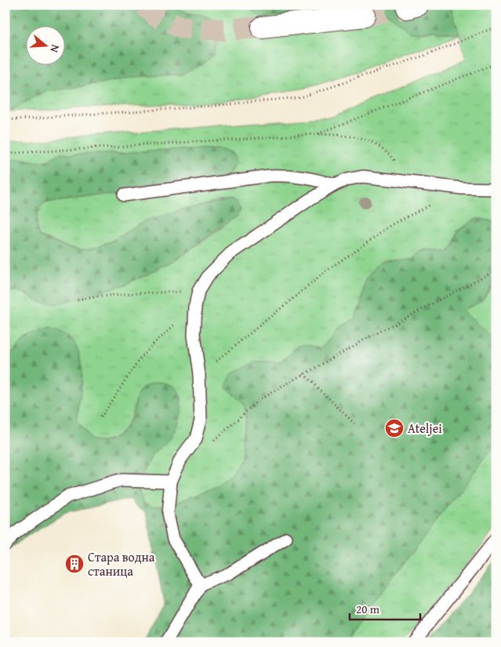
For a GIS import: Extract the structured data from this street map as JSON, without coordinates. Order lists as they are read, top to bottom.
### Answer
{
  "places": {
    "school or university": ["Ateljei"],
    "building": ["Стара водна станица"]
  },
  "scale_bar": "20 m",
  "north": "right"
}
